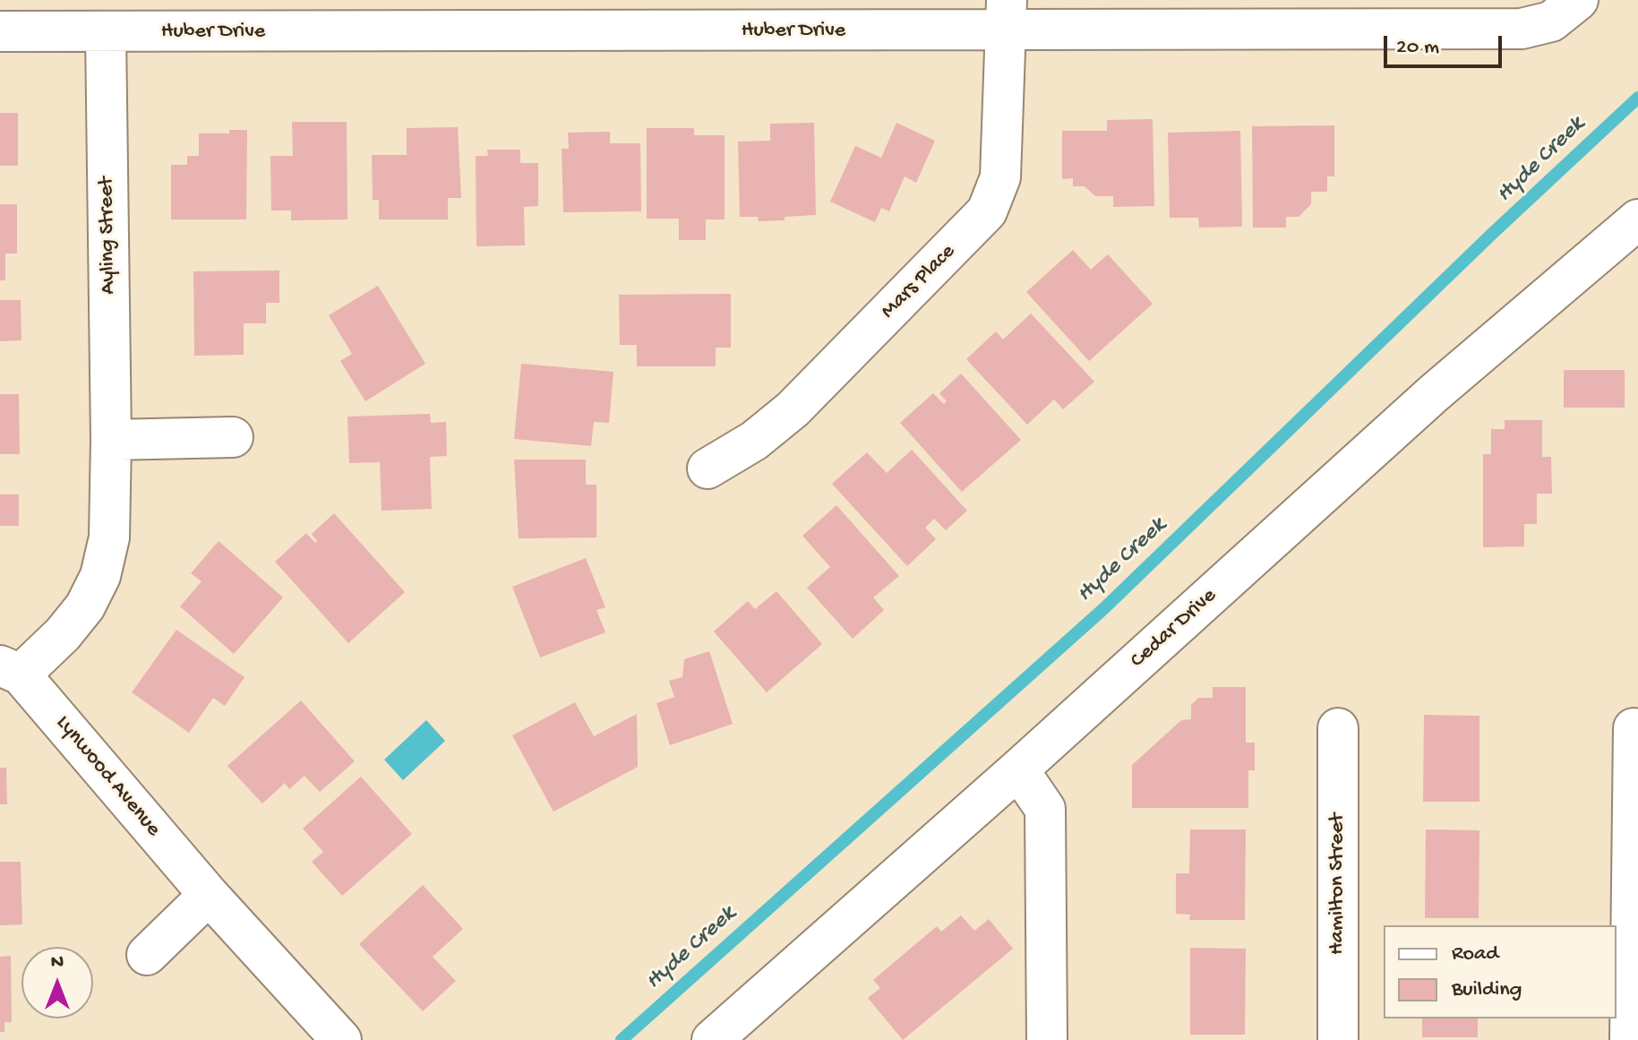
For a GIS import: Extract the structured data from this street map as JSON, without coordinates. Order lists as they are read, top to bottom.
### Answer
{
  "streets": {
    "street": [
      "Huber Drive",
      "Ayling Street",
      "Mars Place",
      "Cedar Drive",
      "Lynwood Avenue",
      "Hamilton Street"
    ]
  },
  "crossings": [
    ["Huber Drive", "Ayling Street"],
    ["Huber Drive", "Mars Place"],
    ["Ayling Street", "Lynwood Avenue"]
  ],
  "water": ["Hyde Creek"],
  "legend": ["Road", "Building"],
  "scale_bar": "20 m",
  "north": "top"
}
